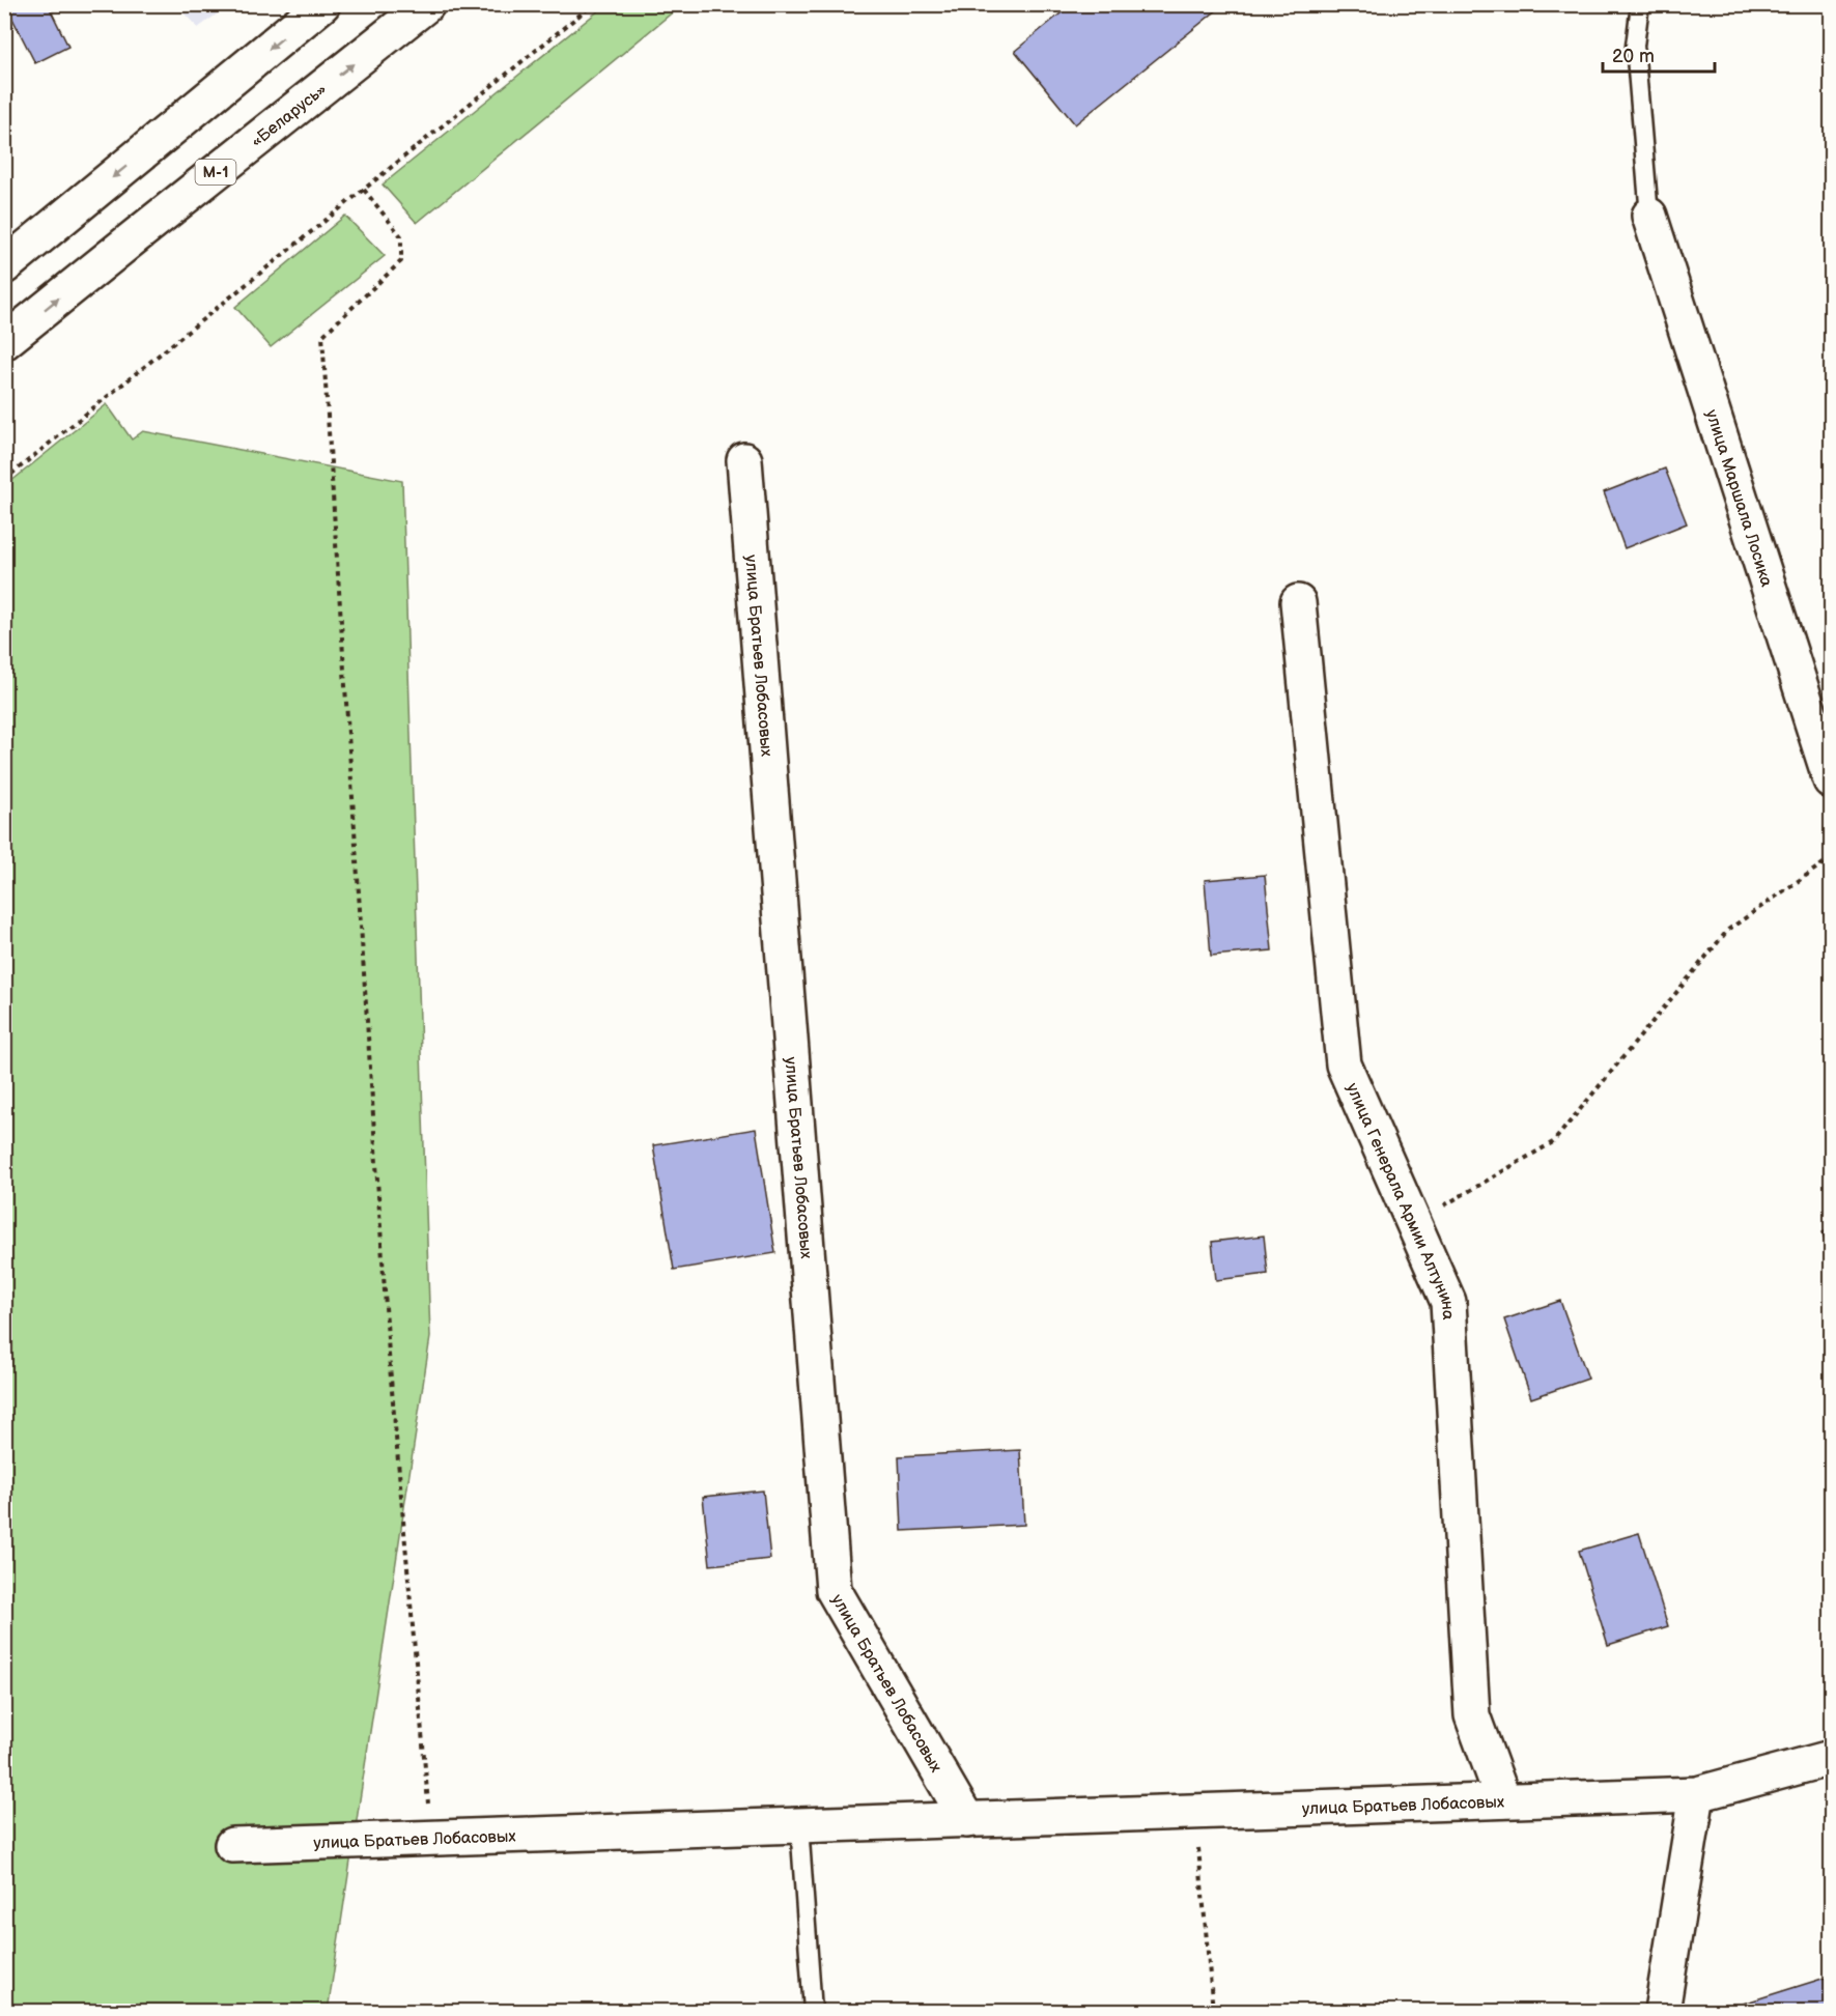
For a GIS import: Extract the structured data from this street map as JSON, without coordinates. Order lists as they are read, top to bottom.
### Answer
{
  "streets": {
    "main road": [
      "«Беларусь»",
      "М-1",
      "улица Маршала Лосика",
      "улица Братьев Лобасовых",
      "улица Генерала Армии Алтунина"
    ]
  },
  "crossings": [
    ["улица Братьев Лобасовых", "улица Генерала Армии Алтунина"]
  ],
  "scale_bar": "20 m"
}
